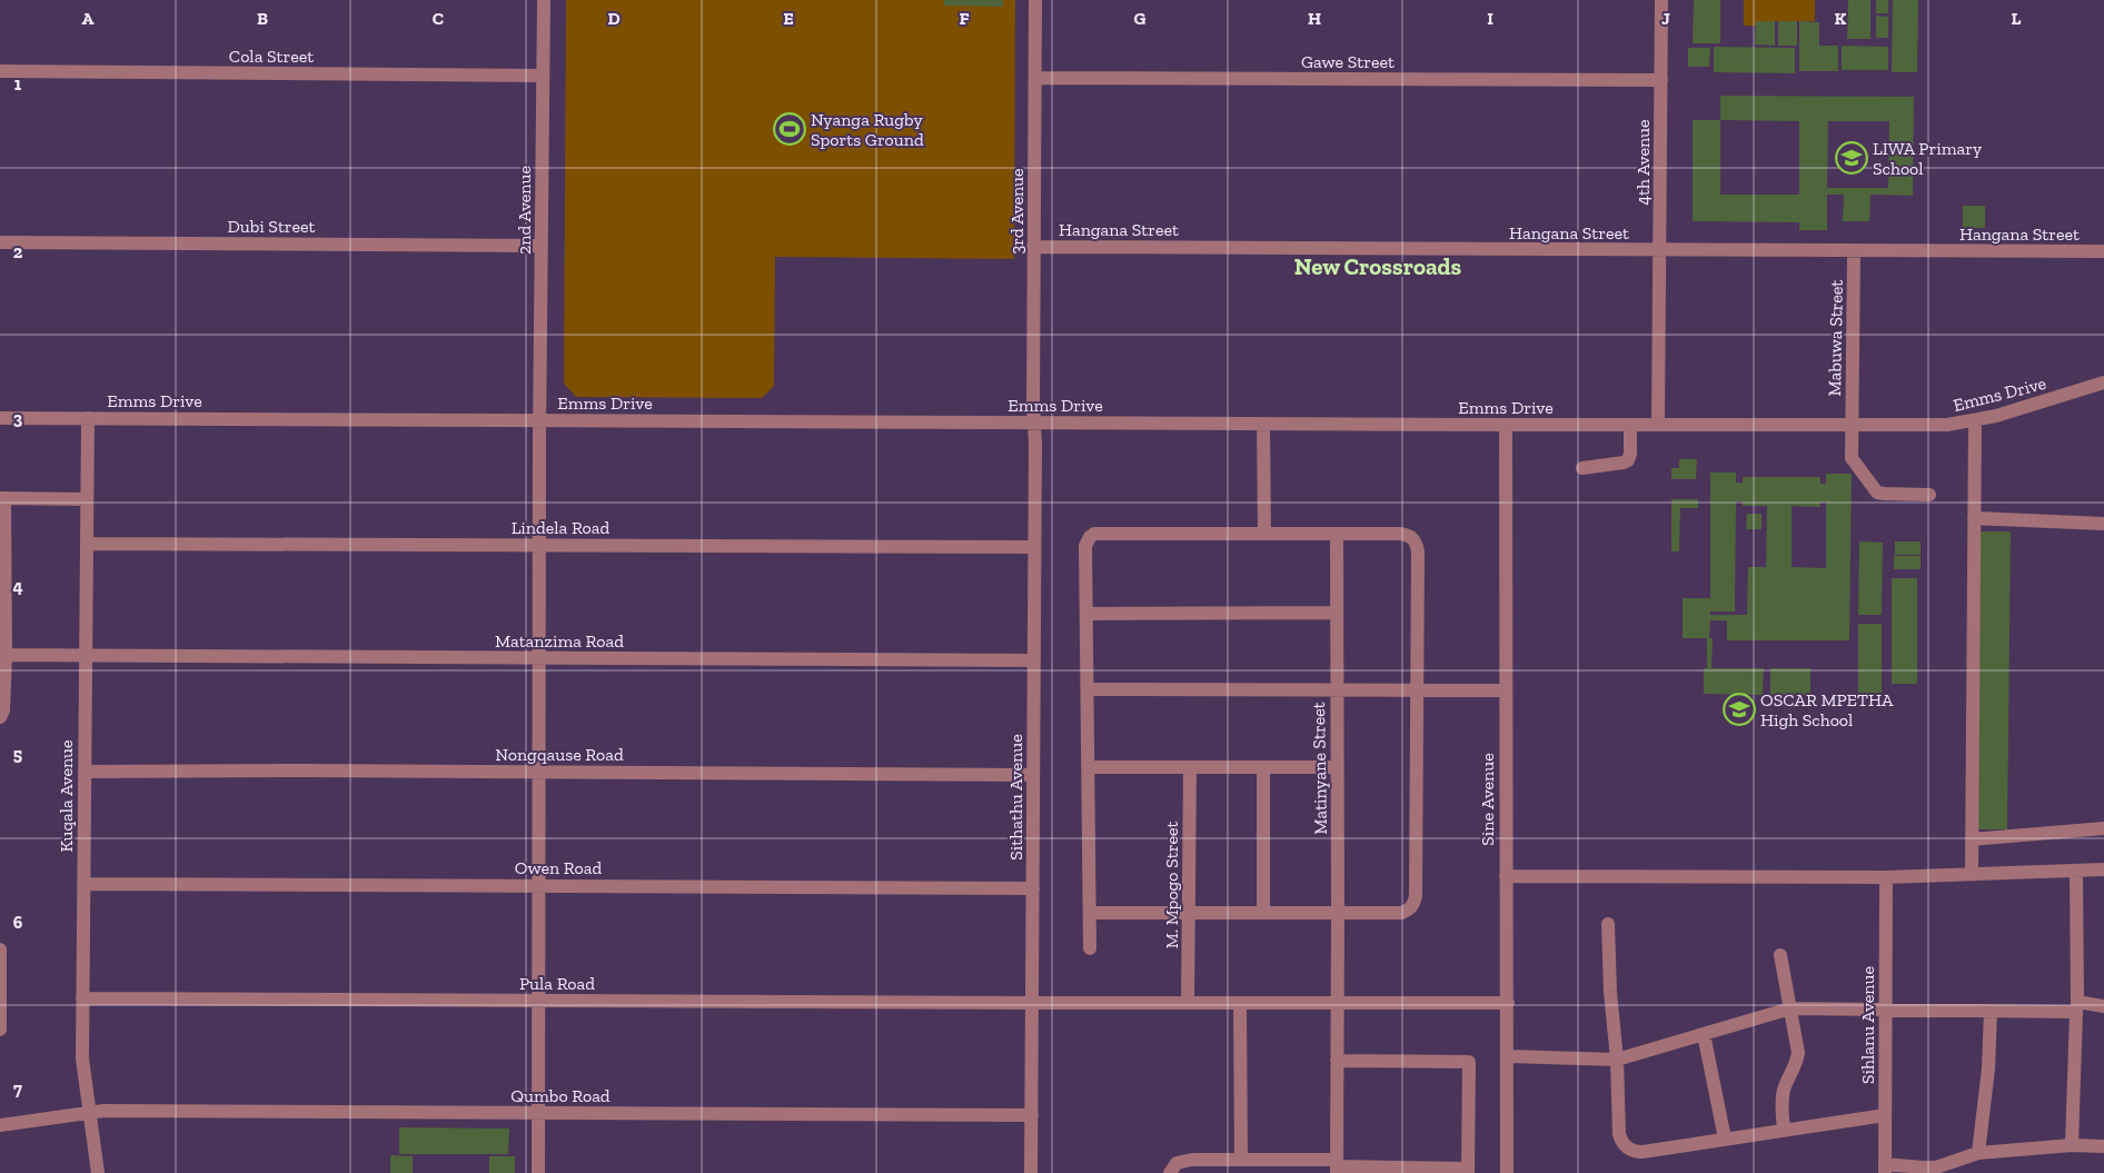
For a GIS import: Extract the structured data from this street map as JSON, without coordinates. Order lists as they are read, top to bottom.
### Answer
{
  "streets": {
    "street": [
      "Cola Street",
      "Gawe Street",
      "4th Avenue",
      "2nd Avenue",
      "3rd Avenue",
      "Dubi Street",
      "Hangana Street",
      "Mabuwa Street",
      "Emms Drive",
      "Lindela Road",
      "Matanzima Road",
      "Nongqause Road",
      "Matinyane Street",
      "Kuqala Avenue",
      "Sithathu Avenue",
      "Sine Avenue",
      "Owen Road",
      "M. Mpogo Street",
      "Pula Road",
      "Sihlanu Avenue",
      "Qumbo Road"
    ]
  },
  "crossings": [
    ["Cola Street", "2nd Avenue"],
    ["Gawe Street", "4th Avenue"],
    ["Gawe Street", "3rd Avenue"],
    ["4th Avenue", "Hangana Street"],
    ["4th Avenue", "Emms Drive"],
    ["2nd Avenue", "Dubi Street"],
    ["2nd Avenue", "Emms Drive"],
    ["2nd Avenue", "Lindela Road"],
    ["2nd Avenue", "Matanzima Road"],
    ["2nd Avenue", "Nongqause Road"],
    ["2nd Avenue", "Owen Road"],
    ["2nd Avenue", "Pula Road"],
    ["2nd Avenue", "Qumbo Road"],
    ["3rd Avenue", "Hangana Street"],
    ["3rd Avenue", "Emms Drive"],
    ["3rd Avenue", "Sithathu Avenue"],
    ["Hangana Street", "Mabuwa Street"],
    ["Mabuwa Street", "Emms Drive"],
    ["Emms Drive", "Kuqala Avenue"],
    ["Emms Drive", "Sithathu Avenue"],
    ["Emms Drive", "Sine Avenue"],
    ["Lindela Road", "Kuqala Avenue"],
    ["Lindela Road", "Sithathu Avenue"],
    ["Matanzima Road", "Kuqala Avenue"],
    ["Matanzima Road", "Sithathu Avenue"],
    ["Nongqause Road", "Kuqala Avenue"],
    ["Nongqause Road", "Sithathu Avenue"],
    ["Matinyane Street", "Pula Road"],
    ["Kuqala Avenue", "Owen Road"],
    ["Kuqala Avenue", "Pula Road"],
    ["Kuqala Avenue", "Qumbo Road"],
    ["Sithathu Avenue", "Owen Road"],
    ["Sithathu Avenue", "Pula Road"],
    ["Sithathu Avenue", "Qumbo Road"],
    ["Sine Avenue", "Pula Road"],
    ["M. Mpogo Street", "Pula Road"]
  ],
  "districts": ["New Crossroads"],
  "places": {
    "sports": ["Nyanga Rugby Sports Ground"],
    "school or university": ["LIWA Primary School", "OSCAR MPETHA High School"]
  },
  "grid": {
    "columns": [
      "A",
      "B",
      "C",
      "D",
      "E",
      "F",
      "G",
      "H",
      "I",
      "J",
      "K",
      "L"
    ],
    "rows": [
      "1",
      "2",
      "3",
      "4",
      "5",
      "6",
      "7"
    ]
  }
}
